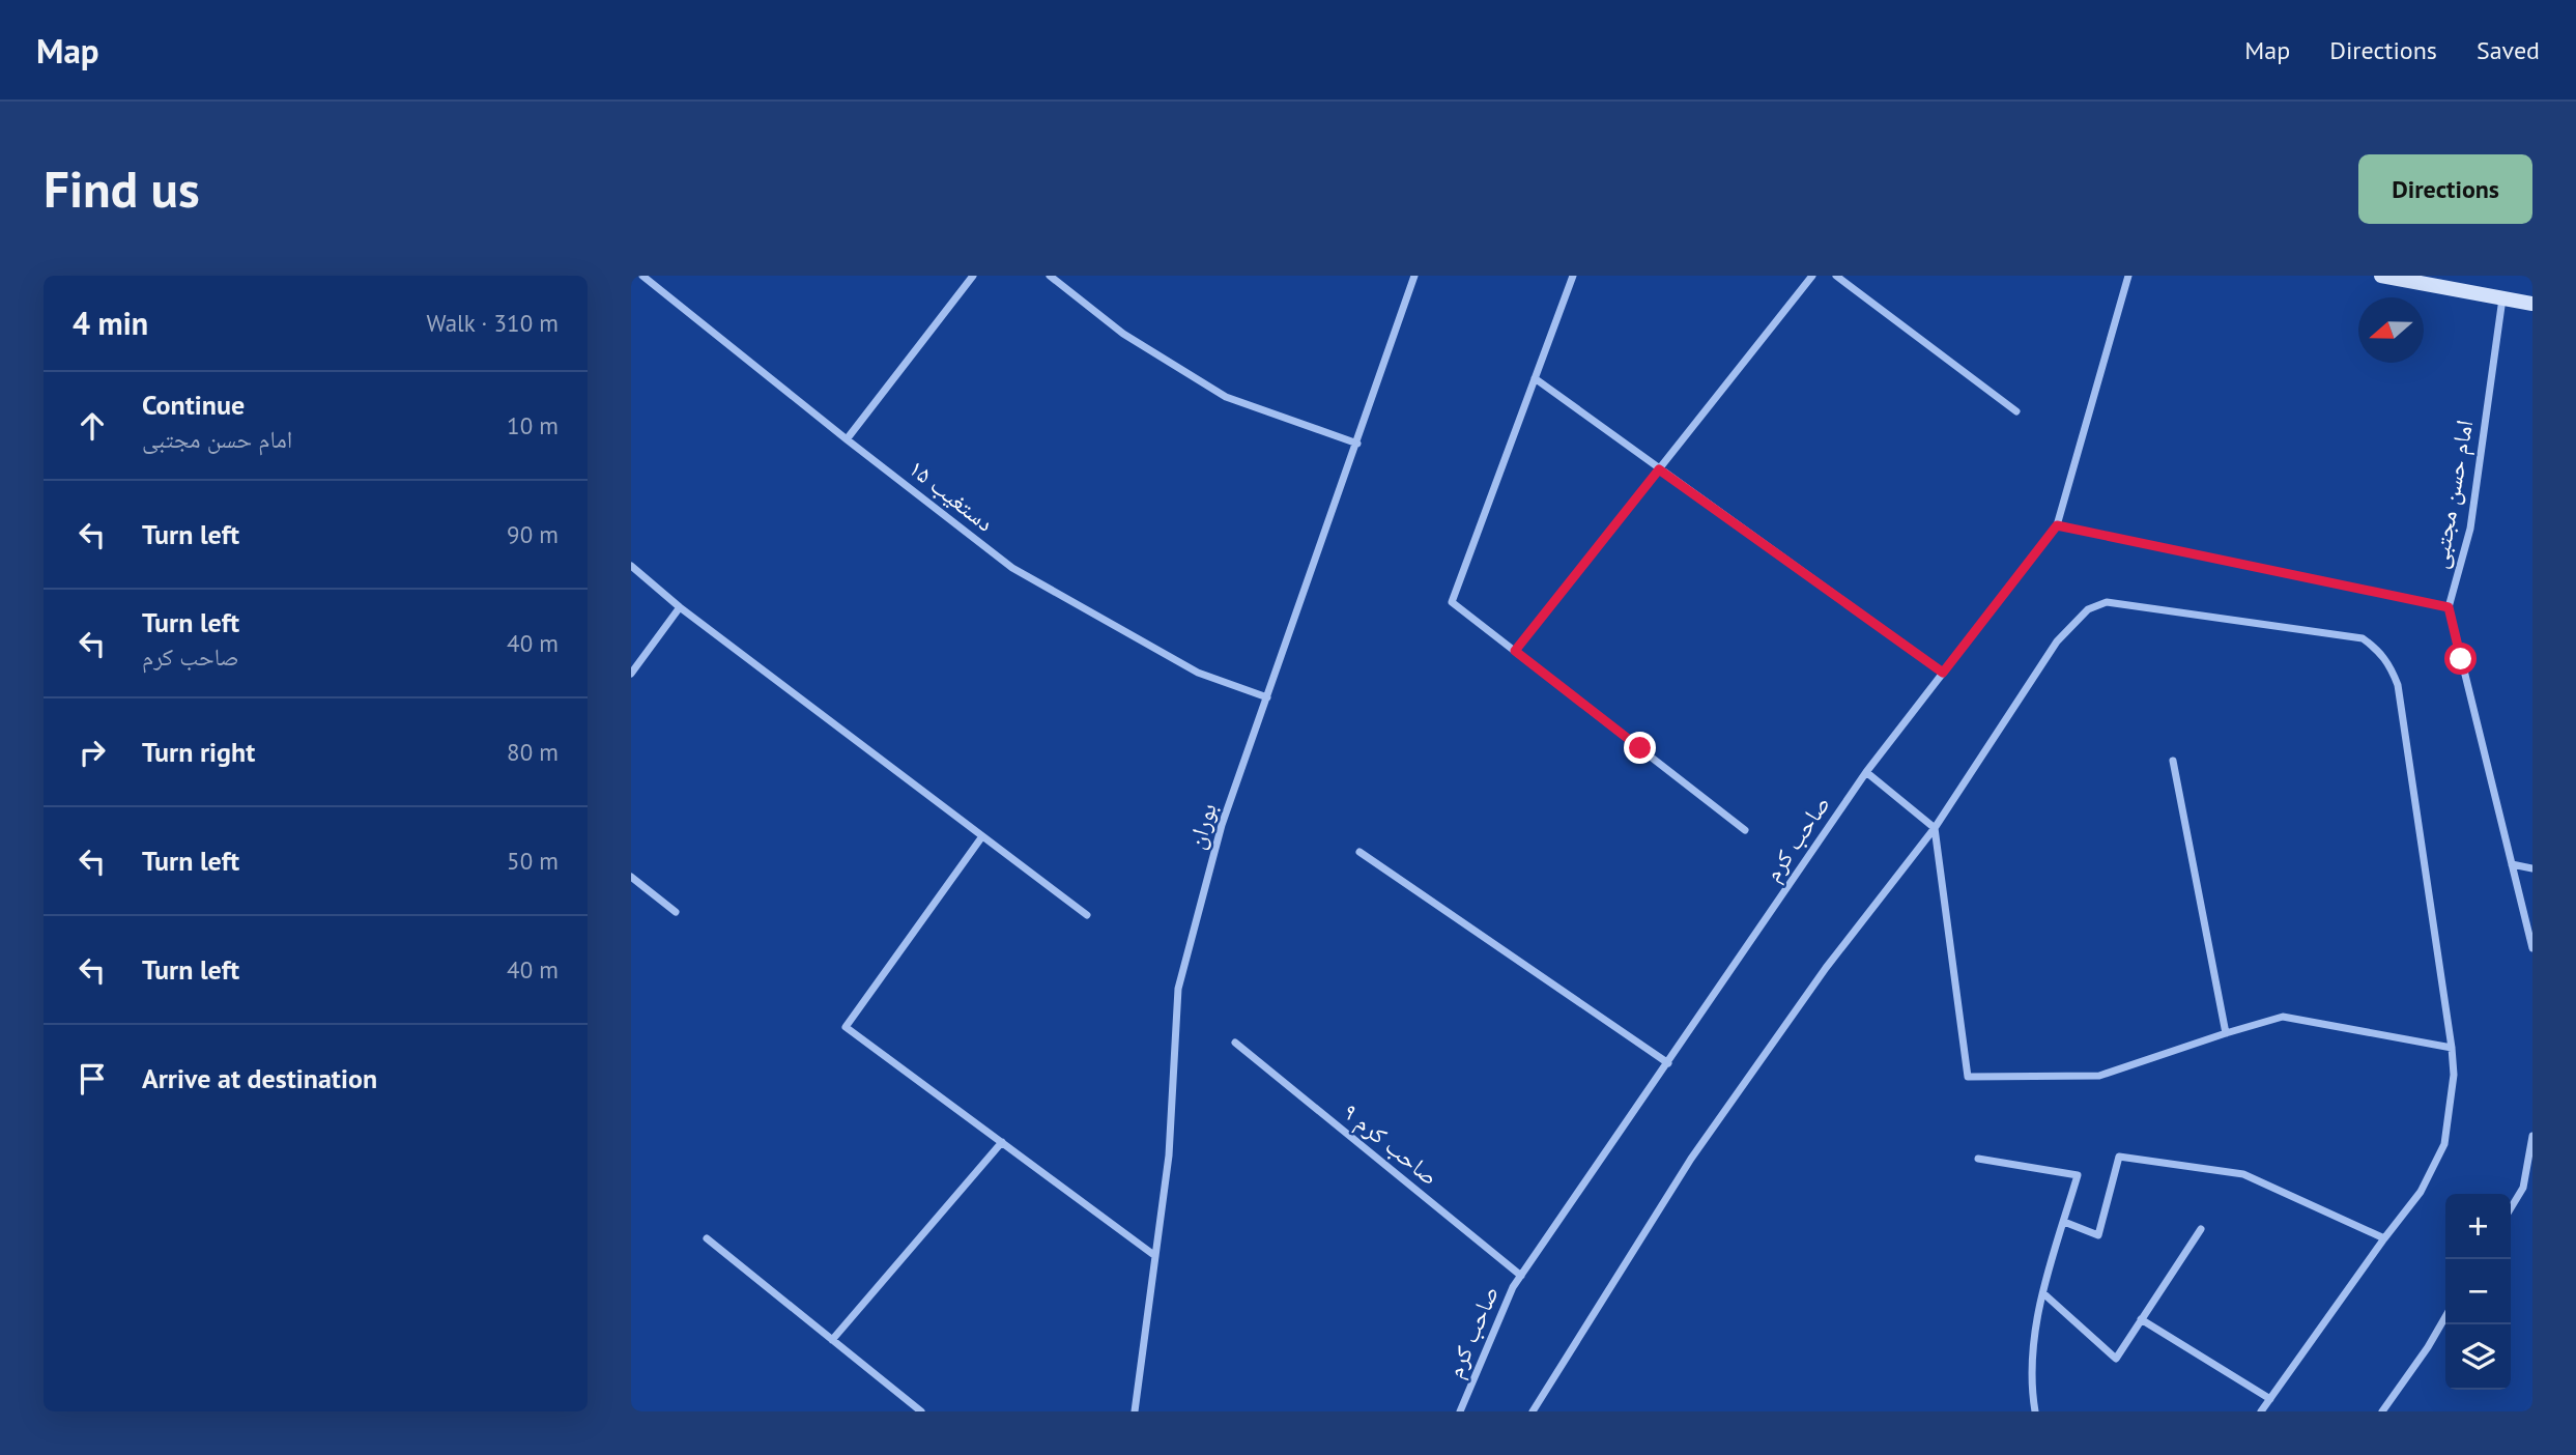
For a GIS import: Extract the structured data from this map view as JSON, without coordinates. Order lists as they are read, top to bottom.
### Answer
{
  "streets": {
    "street": [
      "امام حسن مجتبی",
      "دستغیب ۱۵",
      "بوران",
      "صاحب کرم",
      "صاحب کرم ۹"
    ]
  },
  "crossings": [
    ["دستغیب ۱۵", "بوران"],
    ["صاحب کرم", "صاحب کرم ۹"]
  ],
  "north": "left",
  "page": {
    "header": "Map",
    "nav": ["Map", "Directions", "Saved"],
    "buttons": "Directions",
    "title": "Find us",
    "heading": ["4 min", "Walk · 310 m"],
    "list": [
      ["Continue", "امام حسن مجتبی", "10 m"],
      ["Turn left", "90 m"],
      ["Turn left", "صاحب کرم", "40 m"],
      ["Turn right", "80 m"],
      ["Turn left", "50 m"],
      ["Turn left", "40 m"],
      "Arrive at destination"
    ],
    "map_buttons": ["+", "−"]
  }
}
